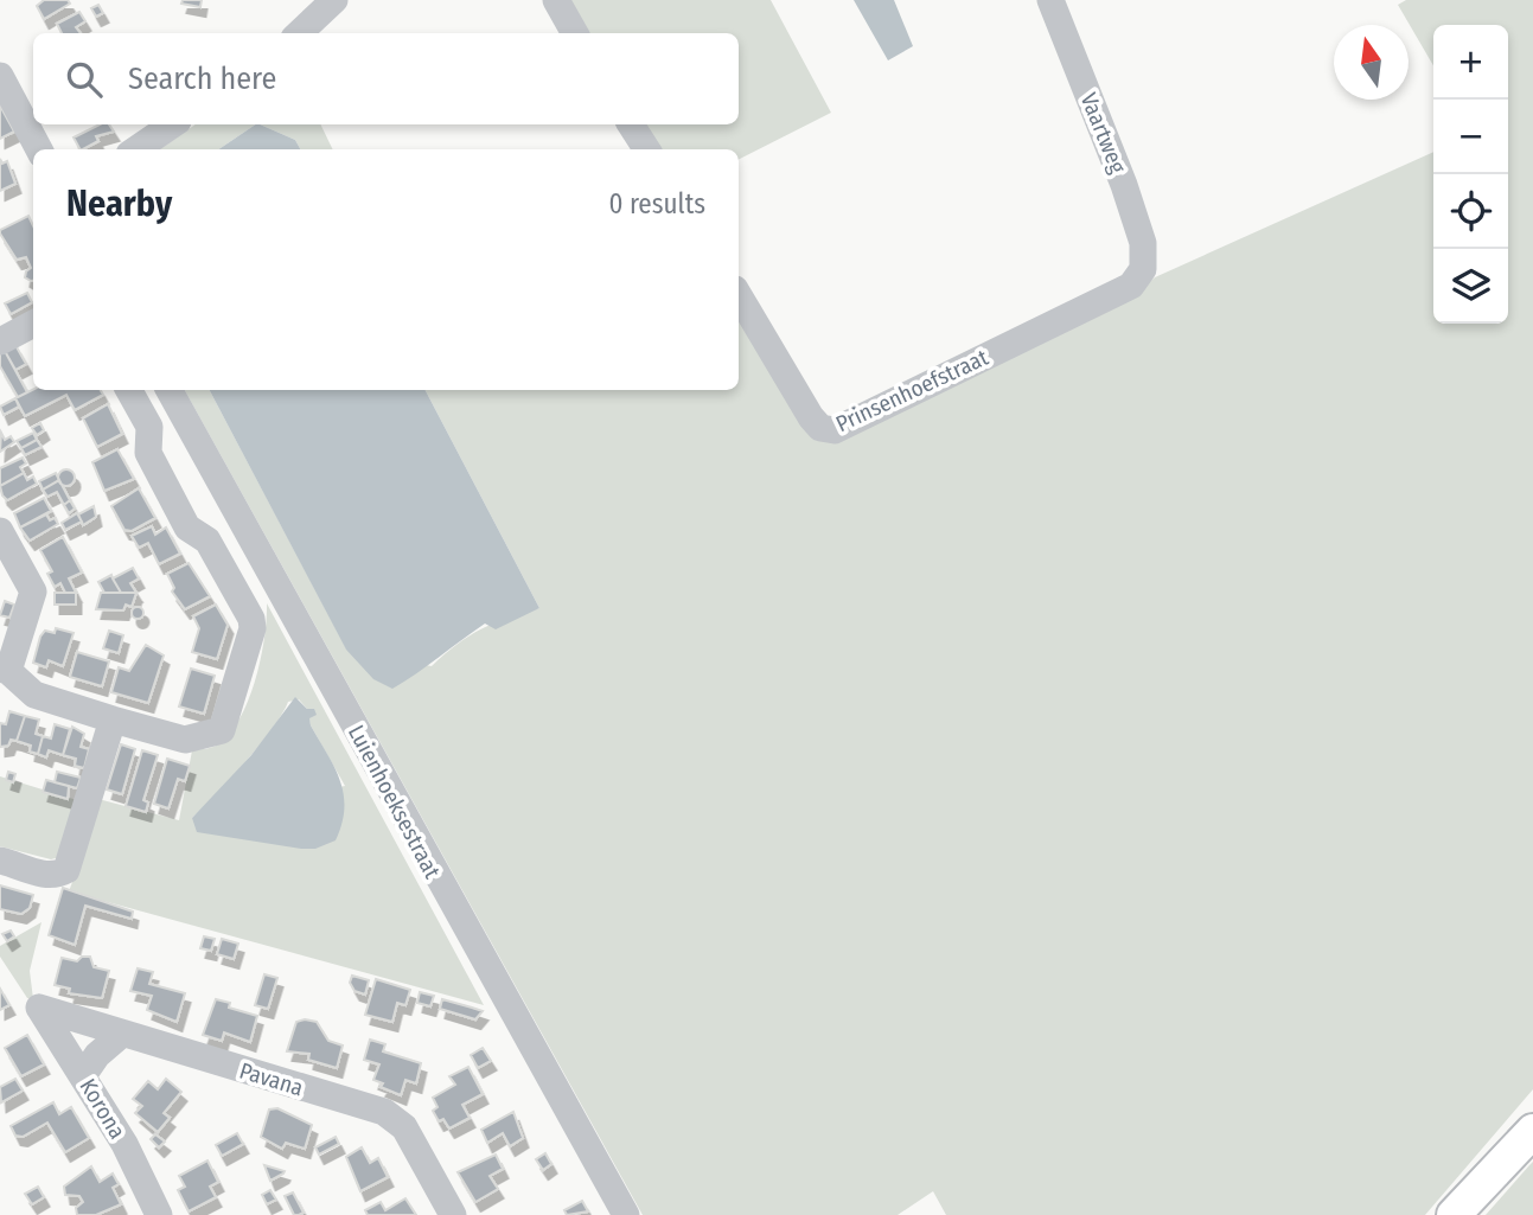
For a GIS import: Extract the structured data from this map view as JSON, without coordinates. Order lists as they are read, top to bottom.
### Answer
{
  "streets": {
    "street": [
      "Vaartweg",
      "Prinsenhoefstraat",
      "Luienhoeksestraat",
      "Pavana",
      "Korona"
    ]
  },
  "crossings": [
    ["Vaartweg", "Prinsenhoefstraat"],
    ["Pavana", "Korona"]
  ],
  "north": "top",
  "page": {
    "map_buttons": ["+", "−"],
    "search": "Search here",
    "heading": ["Nearby", "0 results"]
  }
}
